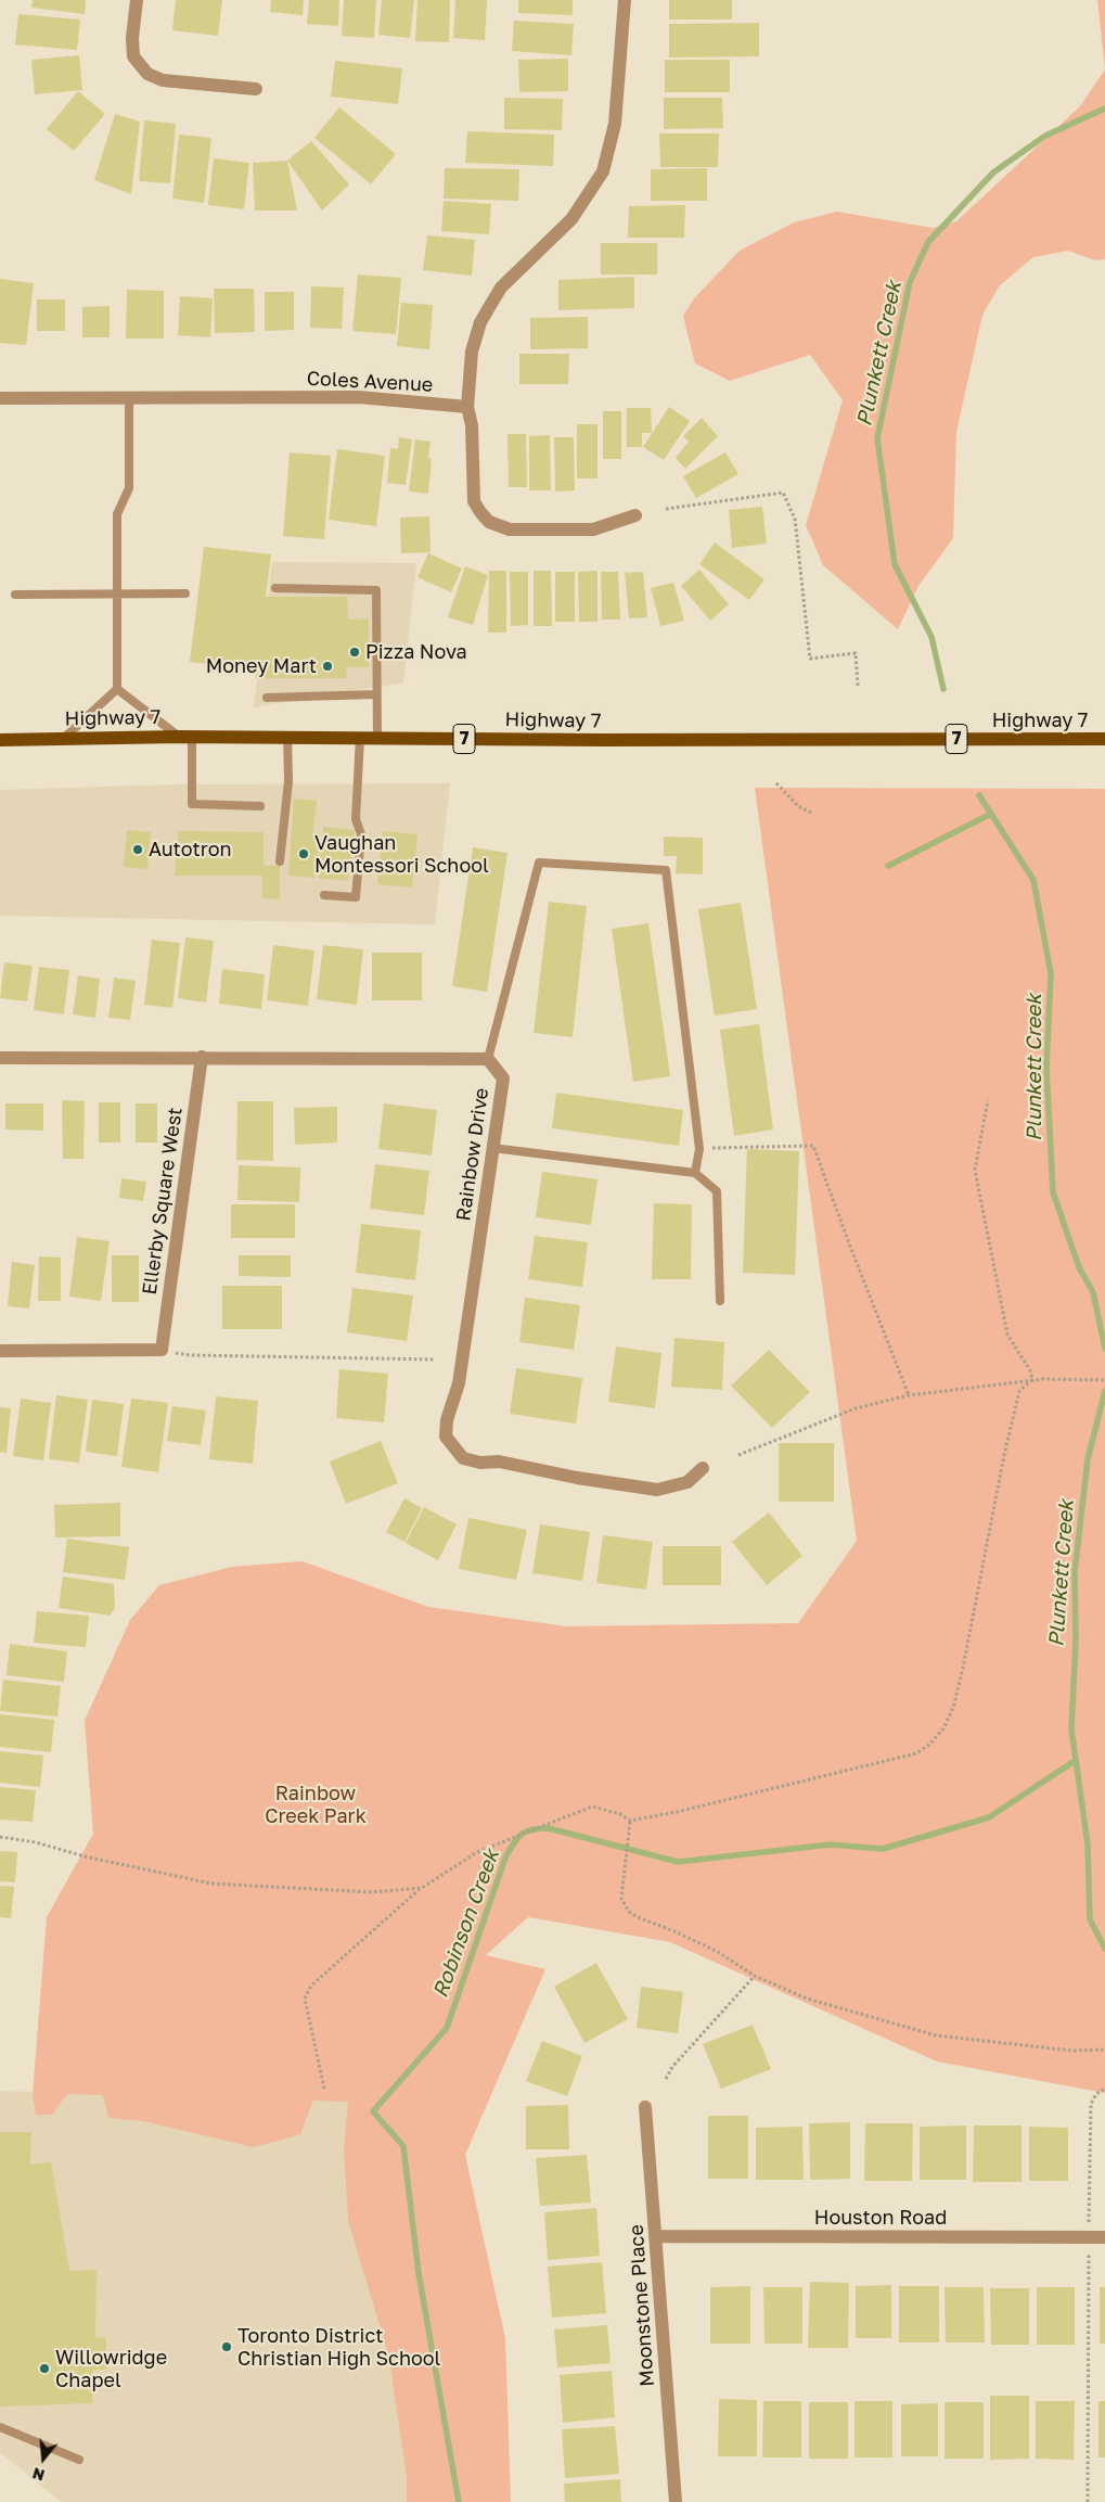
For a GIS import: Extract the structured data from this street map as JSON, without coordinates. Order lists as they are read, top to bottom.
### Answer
{
  "streets": {
    "main road": ["Highway 7", "7"],
    "street": [
      "Coles Avenue",
      "Rainbow Drive",
      "Ellerby Square West",
      "Houston Road",
      "Moonstone Place"
    ]
  },
  "crossings": [
    ["Rainbow Drive", "Ellerby Square West"],
    ["Houston Road", "Moonstone Place"]
  ],
  "water": ["Plunkett Creek", "Robinson Creek"],
  "parks": ["Rainbow Creek Park"],
  "places": [
    "Pizza Nova",
    "Money Mart",
    "Autotron",
    "Vaughan Montessori School",
    "Toronto District Christian High School",
    "Willowridge Chapel"
  ],
  "north": "bottom"
}
